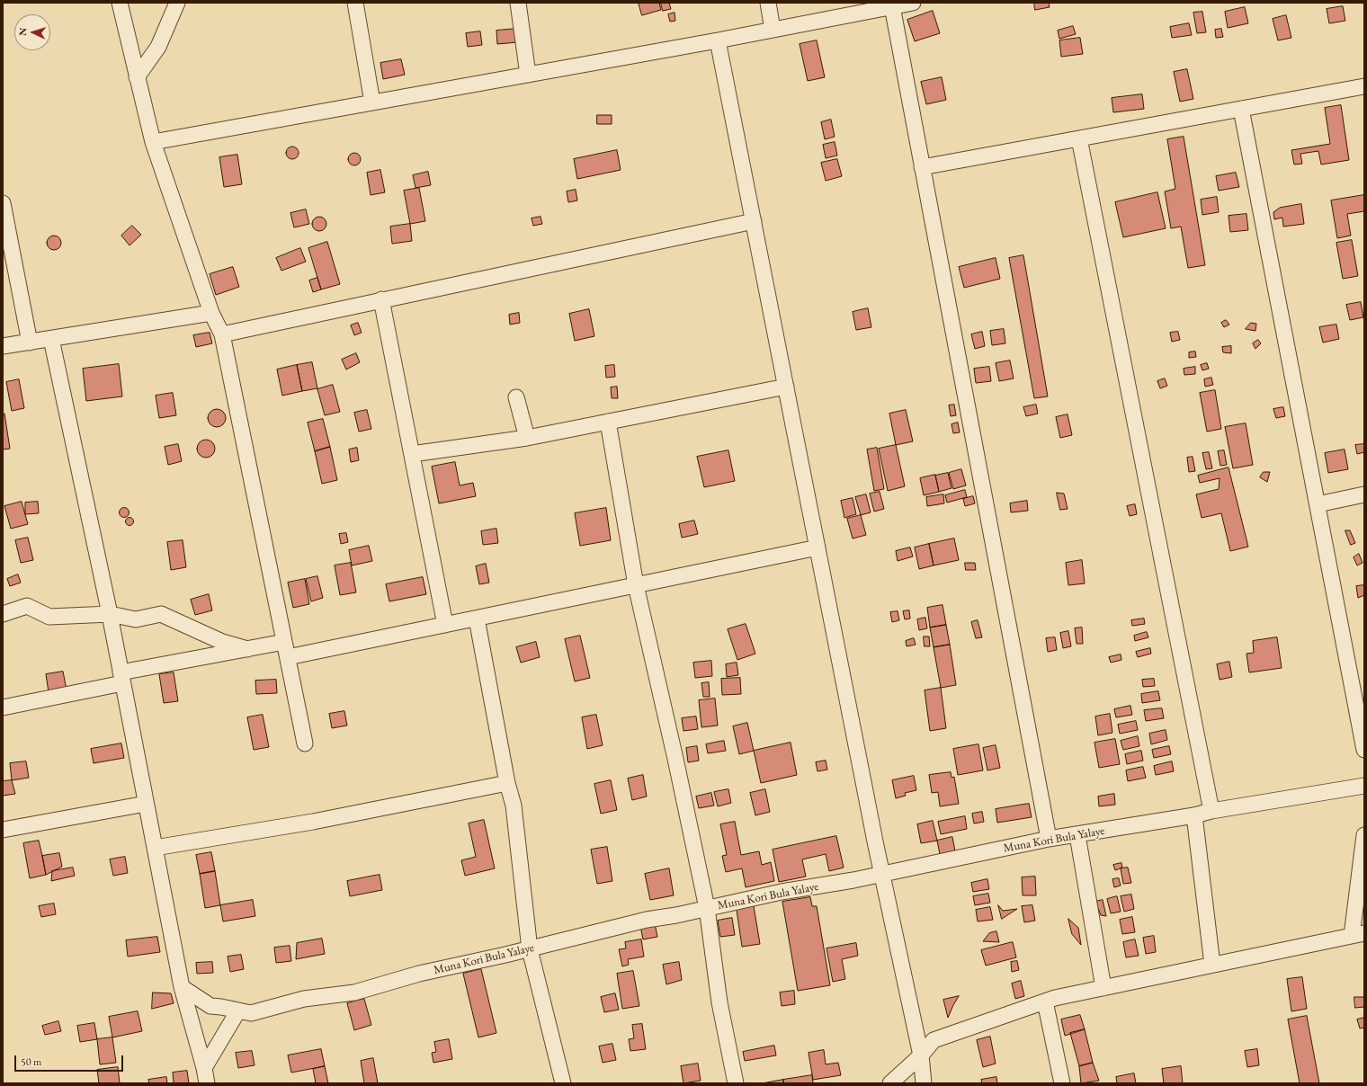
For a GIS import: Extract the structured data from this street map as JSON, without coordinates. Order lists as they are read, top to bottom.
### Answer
{
  "streets": {
    "street": ["Muna Kori Bula Yalaye"]
  },
  "scale_bar": "50 m",
  "north": "left"
}
